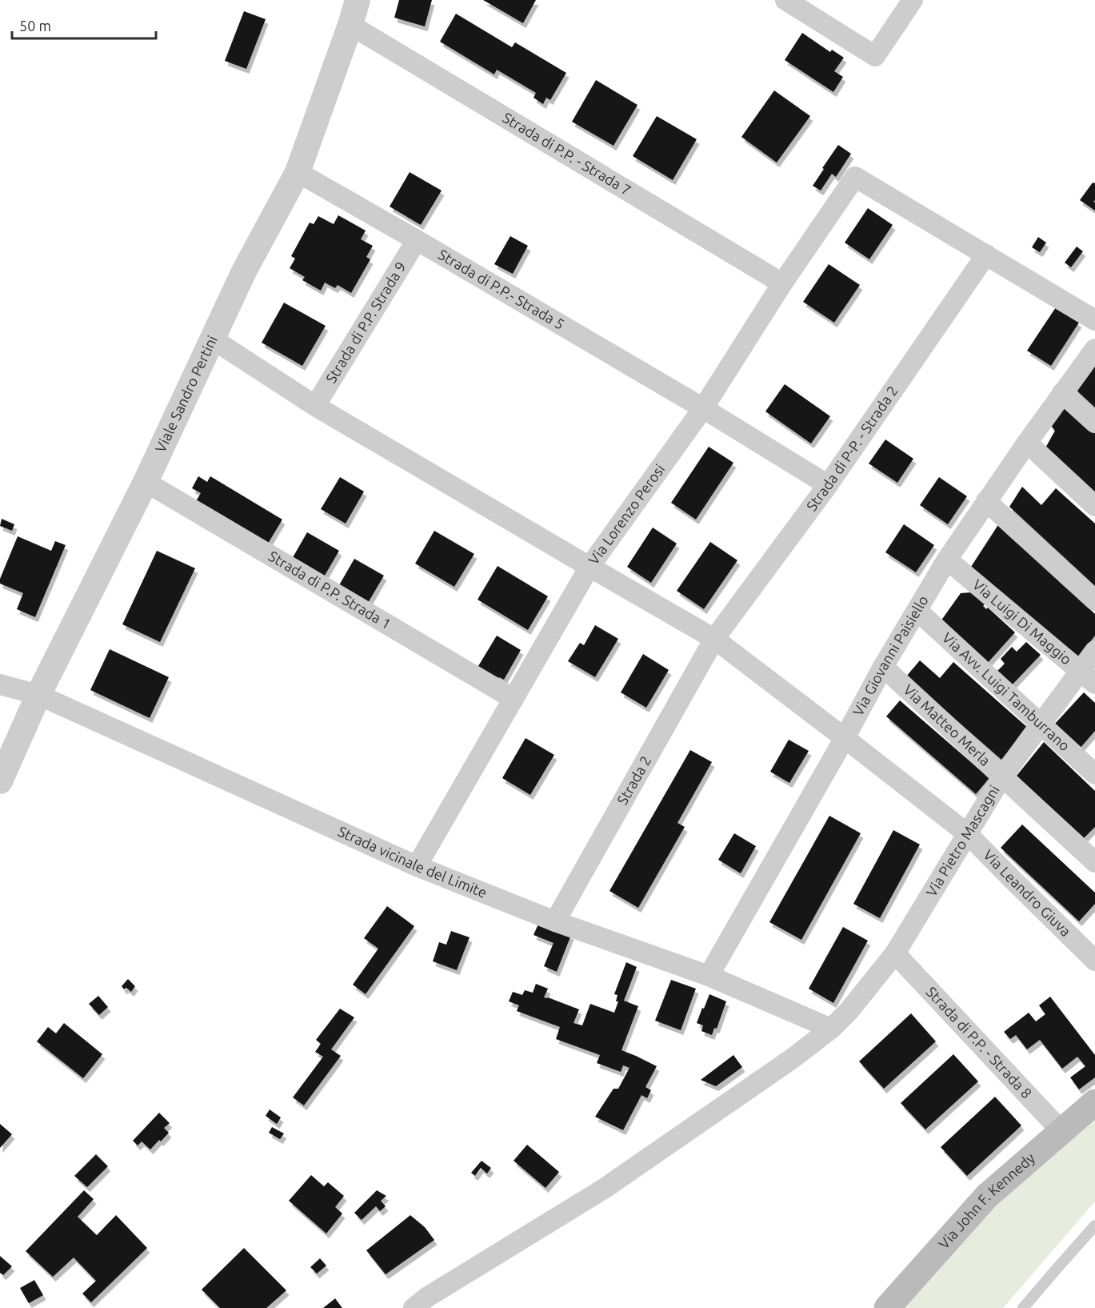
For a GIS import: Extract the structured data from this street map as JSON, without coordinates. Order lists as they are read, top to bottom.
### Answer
{
  "streets": {
    "main road": ["Via John F. Kennedy"],
    "street": [
      "Strada di P.P. - Strada 7",
      "Strada di P.P.- Strada 5",
      "Strada di P.P. Strada 9",
      "Viale Sandro Pertini",
      "Strada di P-P. - Strada 2",
      "Via Lorenzo Perosi",
      "Strada di P.P. Strada 1",
      "Via Luigi Di Maggio",
      "Via Giovanni Paisiello",
      "Via Avv. Luigi Tamburrano",
      "Via Matteo Merla",
      "Strada 2",
      "Via Pietro Mascagni",
      "Strada vicinale del Limite",
      "Via Leandro Giuva",
      "Strada di P.P. - Strada 8"
    ]
  },
  "crossings": [
    ["Strada di P.P. - Strada 7", "Viale Sandro Pertini"],
    ["Strada di P.P. - Strada 7", "Via Lorenzo Perosi"],
    ["Strada di P.P.- Strada 5", "Strada di P.P. Strada 9"],
    ["Strada di P.P.- Strada 5", "Viale Sandro Pertini"],
    ["Strada di P.P.- Strada 5", "Strada di P-P. - Strada 2"],
    ["Strada di P.P.- Strada 5", "Via Lorenzo Perosi"],
    ["Strada di P.P. Strada 9", "Via Leandro Giuva"],
    ["Viale Sandro Pertini", "Strada di P.P. Strada 1"],
    ["Viale Sandro Pertini", "Strada vicinale del Limite"],
    ["Viale Sandro Pertini", "Via Leandro Giuva"],
    ["Strada di P-P. - Strada 2", "Via Lorenzo Perosi"],
    ["Strada di P-P. - Strada 2", "Strada 2"],
    ["Strada di P-P. - Strada 2", "Via Leandro Giuva"],
    ["Via Lorenzo Perosi", "Strada di P.P. Strada 1"],
    ["Via Lorenzo Perosi", "Strada vicinale del Limite"],
    ["Via Lorenzo Perosi", "Via Leandro Giuva"],
    ["Via Luigi Di Maggio", "Via Giovanni Paisiello"],
    ["Via Luigi Di Maggio", "Via Pietro Mascagni"],
    ["Via Giovanni Paisiello", "Via Avv. Luigi Tamburrano"],
    ["Via Giovanni Paisiello", "Via Matteo Merla"],
    ["Via Giovanni Paisiello", "Strada vicinale del Limite"],
    ["Via Giovanni Paisiello", "Via Leandro Giuva"],
    ["Via Avv. Luigi Tamburrano", "Via Pietro Mascagni"],
    ["Via Matteo Merla", "Via Pietro Mascagni"],
    ["Strada 2", "Strada vicinale del Limite"],
    ["Strada 2", "Via Leandro Giuva"],
    ["Via Pietro Mascagni", "Strada vicinale del Limite"],
    ["Via Pietro Mascagni", "Via Leandro Giuva"],
    ["Via Pietro Mascagni", "Strada di P.P. - Strada 8"],
    ["Strada di P.P. - Strada 8", "Via John F. Kennedy"]
  ],
  "scale_bar": "50 m"
}
